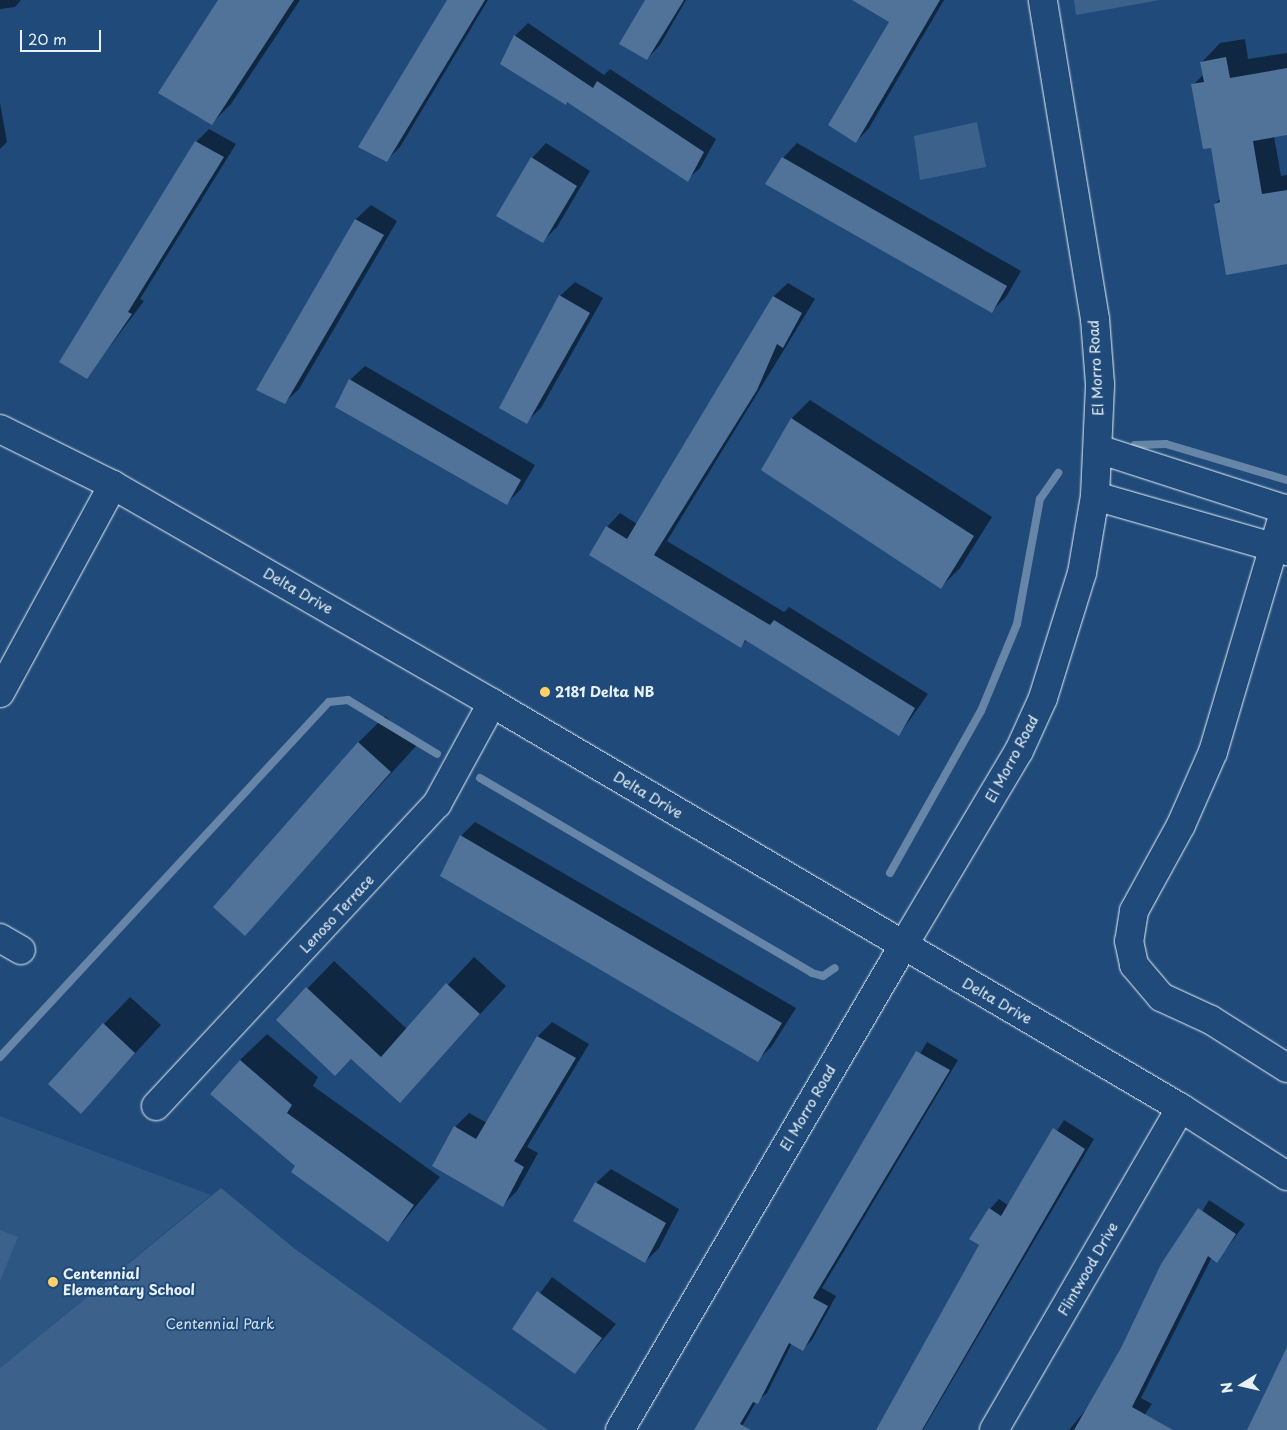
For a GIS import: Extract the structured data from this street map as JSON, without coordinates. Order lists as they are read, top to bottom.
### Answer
{
  "streets": {
    "street": [
      "El Morro Road",
      "Delta Drive",
      "Lenoso Terrace",
      "Flintwood Drive"
    ]
  },
  "crossings": [
    ["El Morro Road", "Delta Drive"],
    ["Delta Drive", "Lenoso Terrace"],
    ["Delta Drive", "Flintwood Drive"]
  ],
  "parks": ["Centennial Park"],
  "places": ["2181 Delta NB", "Centennial Elementary School"],
  "scale_bar": "20 m",
  "north": "left"
}
